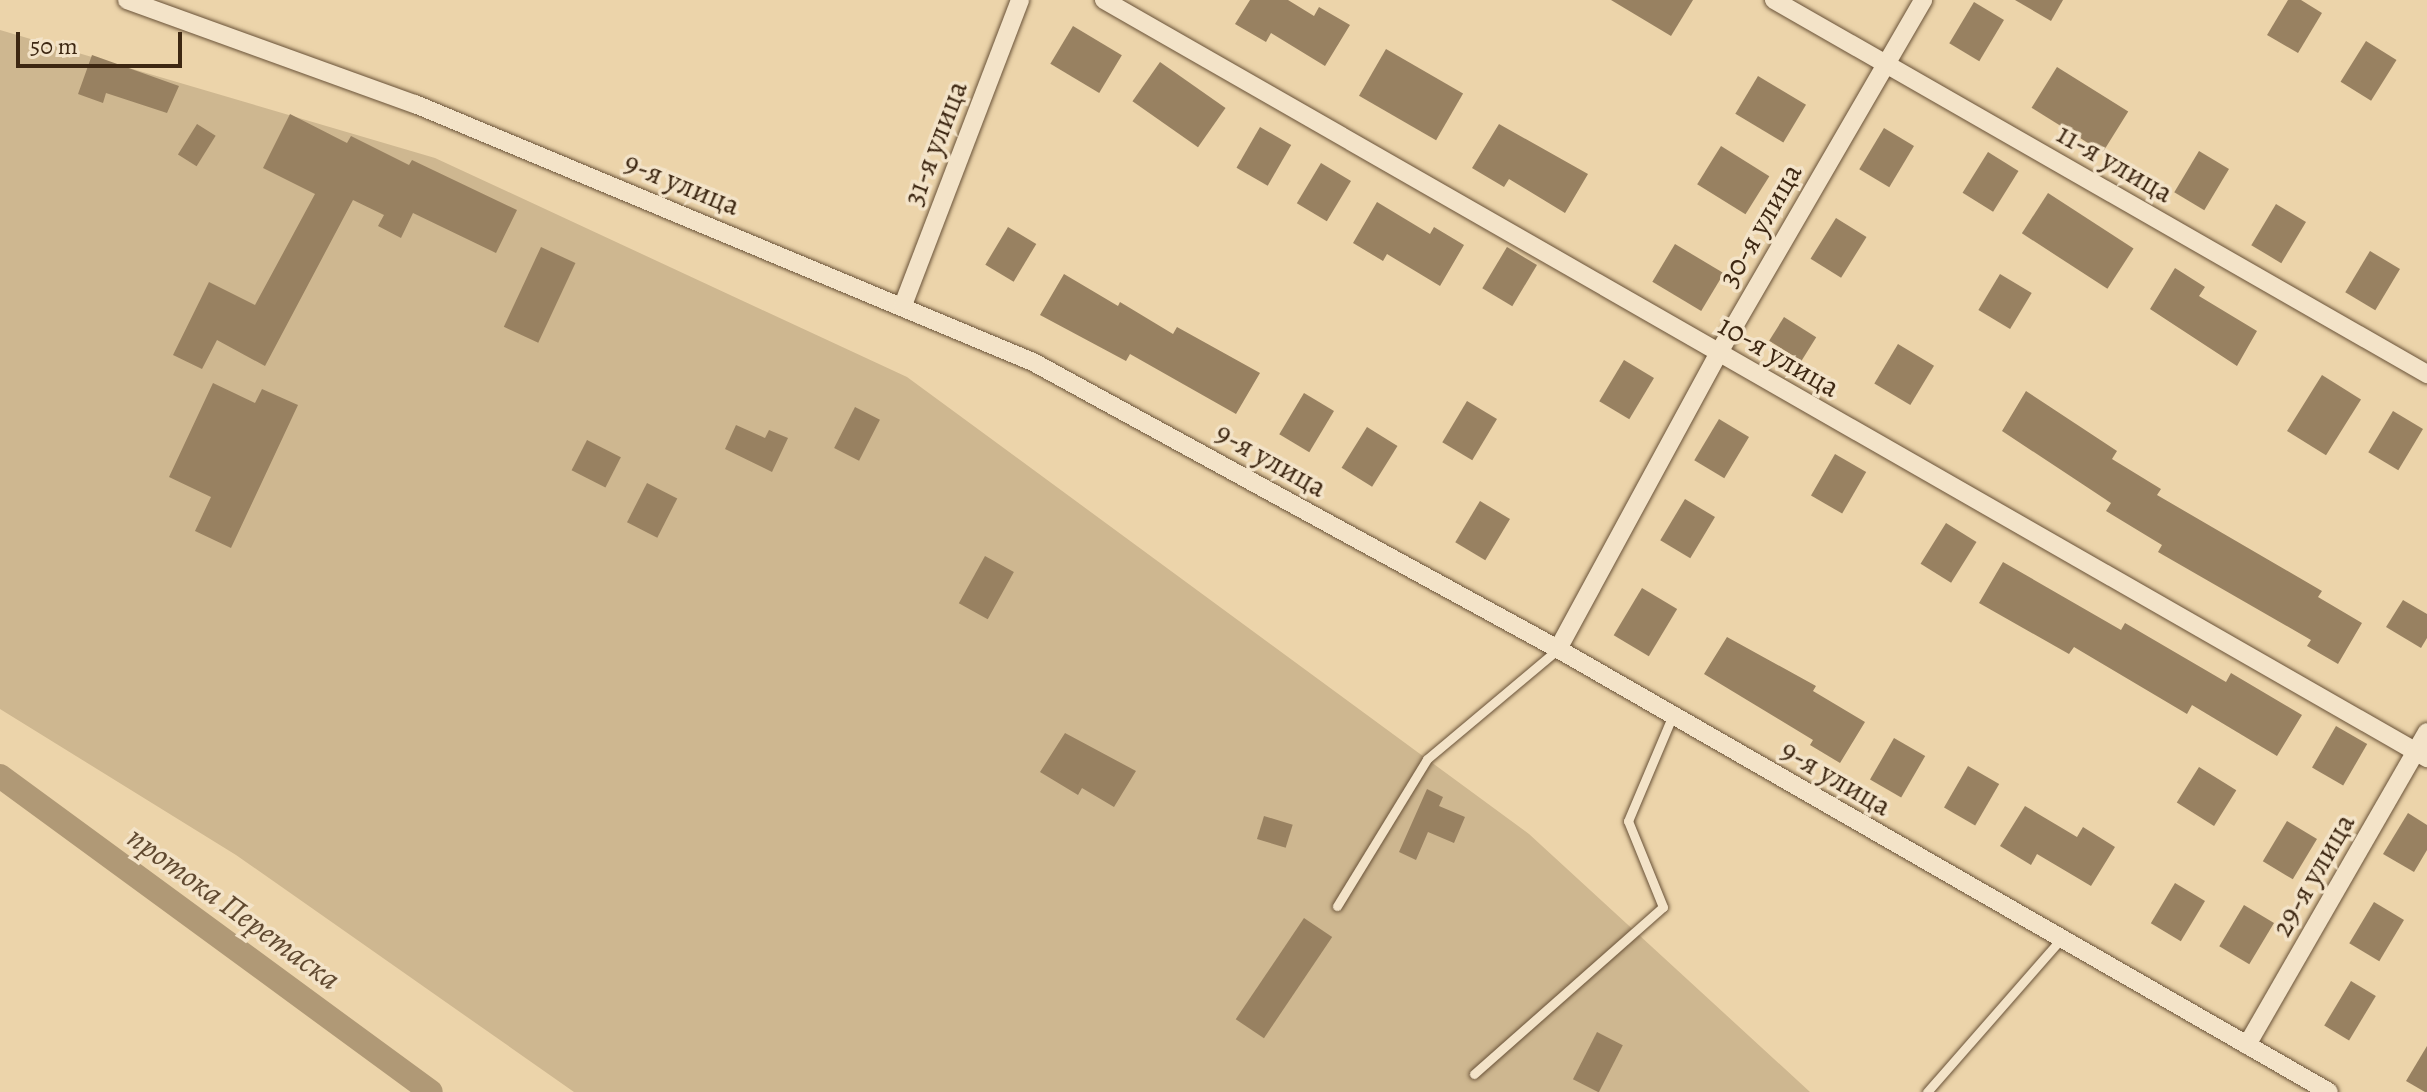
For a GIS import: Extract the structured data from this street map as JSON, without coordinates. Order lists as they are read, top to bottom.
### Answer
{
  "streets": {
    "street": [
      "31-я улица",
      "11-я улица",
      "9-я улица",
      "30-я улица",
      "10-я улица",
      "29-я улица"
    ]
  },
  "crossings": [
    ["31-я улица", "9-я улица"],
    ["11-я улица", "30-я улица"],
    ["9-я улица", "30-я улица"],
    ["9-я улица", "29-я улица"],
    ["30-я улица", "10-я улица"],
    ["10-я улица", "29-я улица"]
  ],
  "water": ["протока Перетаска"],
  "scale_bar": "50 m"
}
